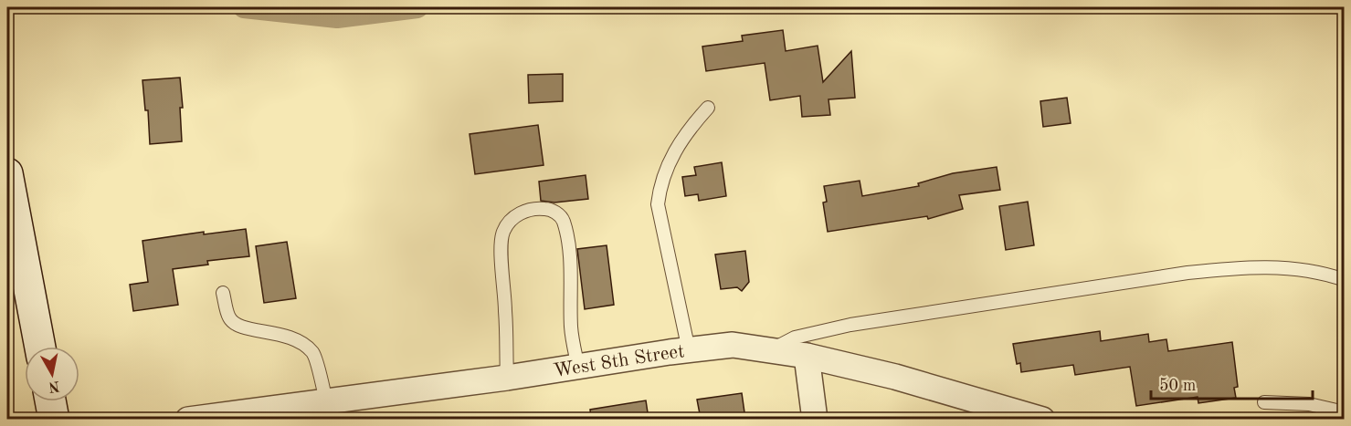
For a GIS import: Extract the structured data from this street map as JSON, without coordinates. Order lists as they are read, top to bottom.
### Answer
{
  "streets": {
    "street": ["West 8th Street"]
  },
  "scale_bar": "50 m",
  "north": "bottom"
}
